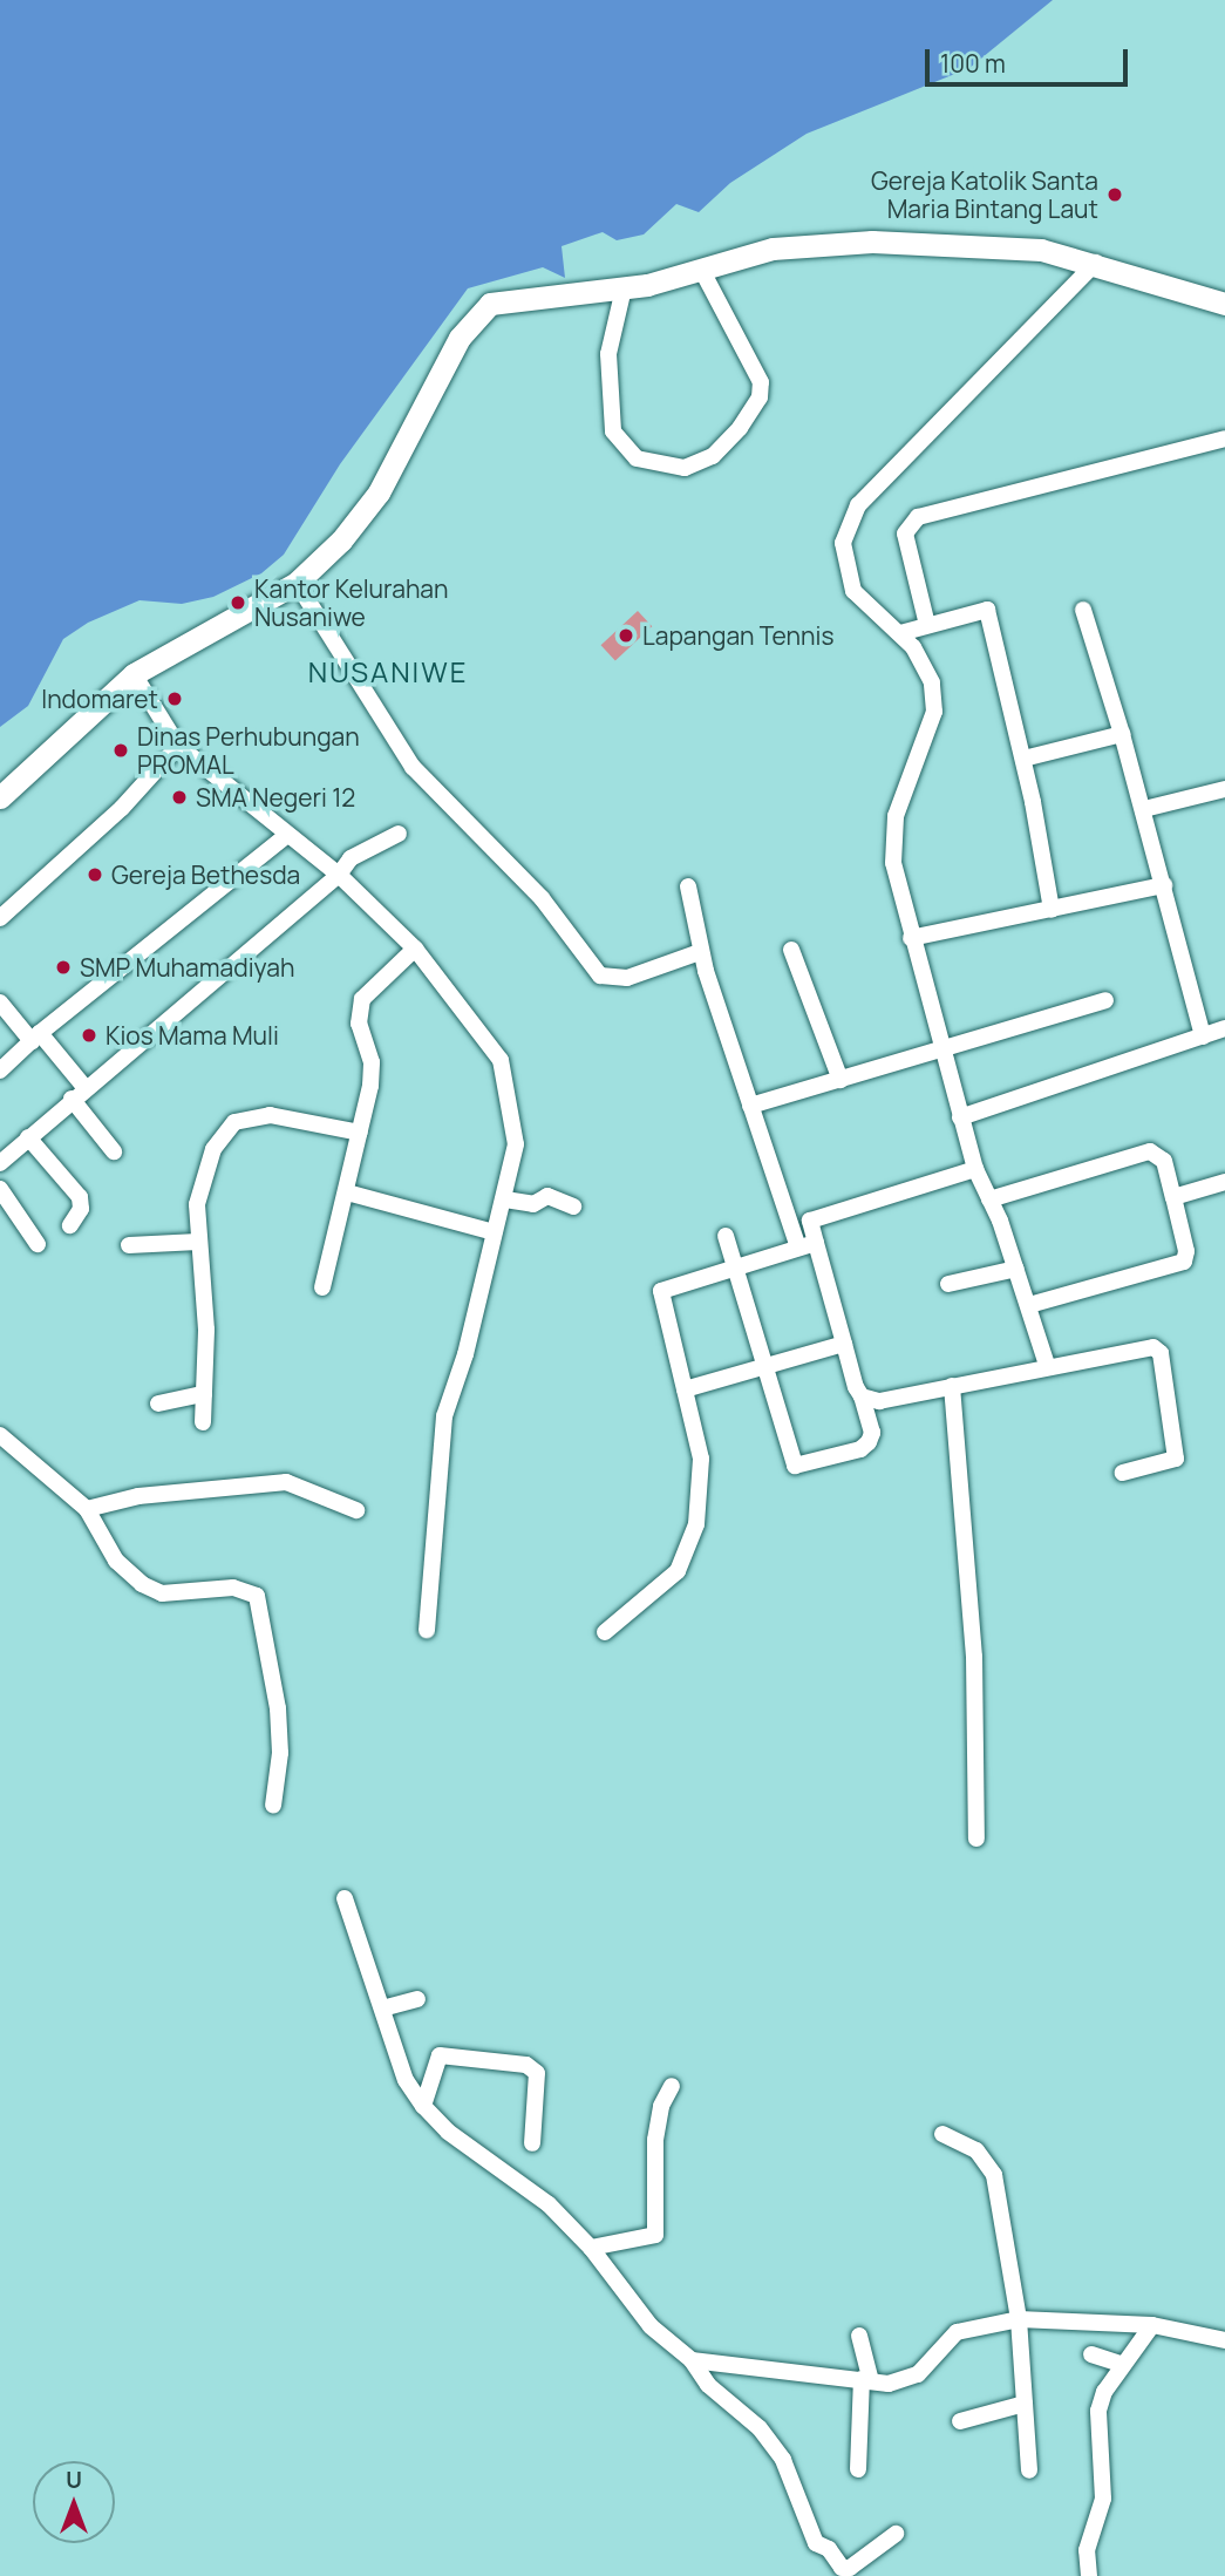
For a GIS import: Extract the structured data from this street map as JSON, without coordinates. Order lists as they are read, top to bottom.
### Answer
{
  "districts": ["NUSANIWE"],
  "places": [
    "Gereja Katolik Santa Maria Bintang Laut",
    "Kantor Kelurahan Nusaniwe",
    "Lapangan Tennis",
    "Indomaret",
    "Dinas Perhubungan PROMAL",
    "SMA Negeri 12",
    "Gereja Bethesda",
    "SMP Muhamadiyah",
    "Kios Mama Muli"
  ],
  "scale_bar": "100 m",
  "north": "top"
}
